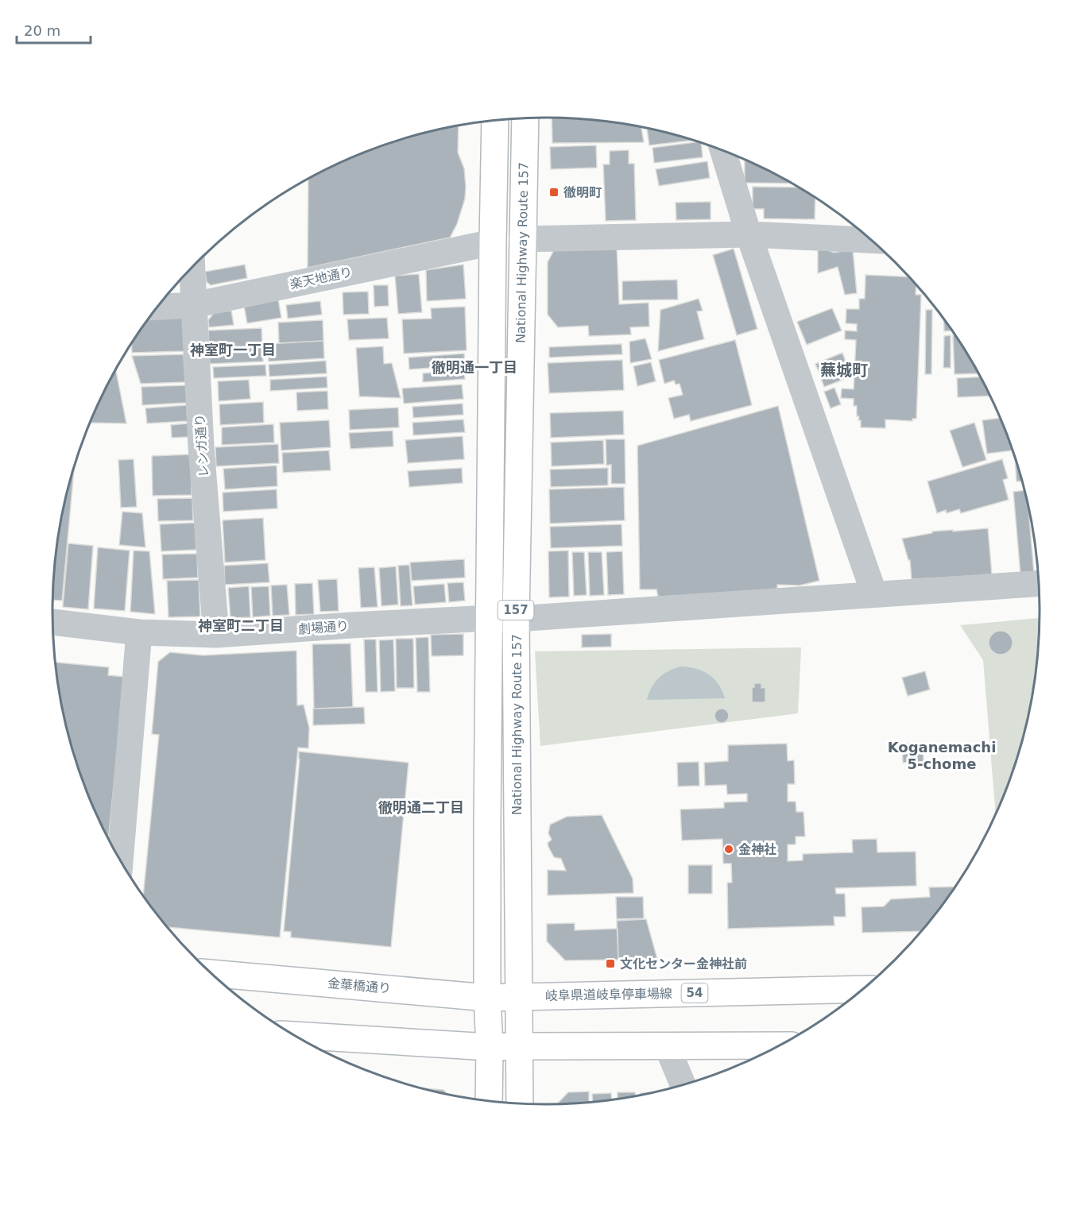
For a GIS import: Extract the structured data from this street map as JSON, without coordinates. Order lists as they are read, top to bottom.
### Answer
{
  "streets": {
    "main road": [
      "National Highway Route 157",
      "157",
      "金華橋通り",
      "54",
      "岐阜県道岐阜停車場線"
    ],
    "street": ["楽天地通り", "レンガ通り", "劇場通り"]
  },
  "crossings": [
    ["National Highway Route 157", "楽天地通り"],
    ["National Highway Route 157", "劇場通り"],
    ["National Highway Route 157", "金華橋通り"],
    ["National Highway Route 157", "岐阜県道岐阜停車場線"],
    ["楽天地通り", "レンガ通り"],
    ["レンガ通り", "劇場通り"],
    ["金華橋通り", "岐阜県道岐阜停車場線"]
  ],
  "districts": [
    "神室町一丁目",
    "徹明通一丁目",
    "蕪城町",
    "神室町二丁目",
    "Koganemachi 5-chome",
    "徹明通二丁目"
  ],
  "places": {
    "transit": ["徹明町", "文化センター金神社前"],
    "other": ["金神社"]
  },
  "scale_bar": "20 m"
}
